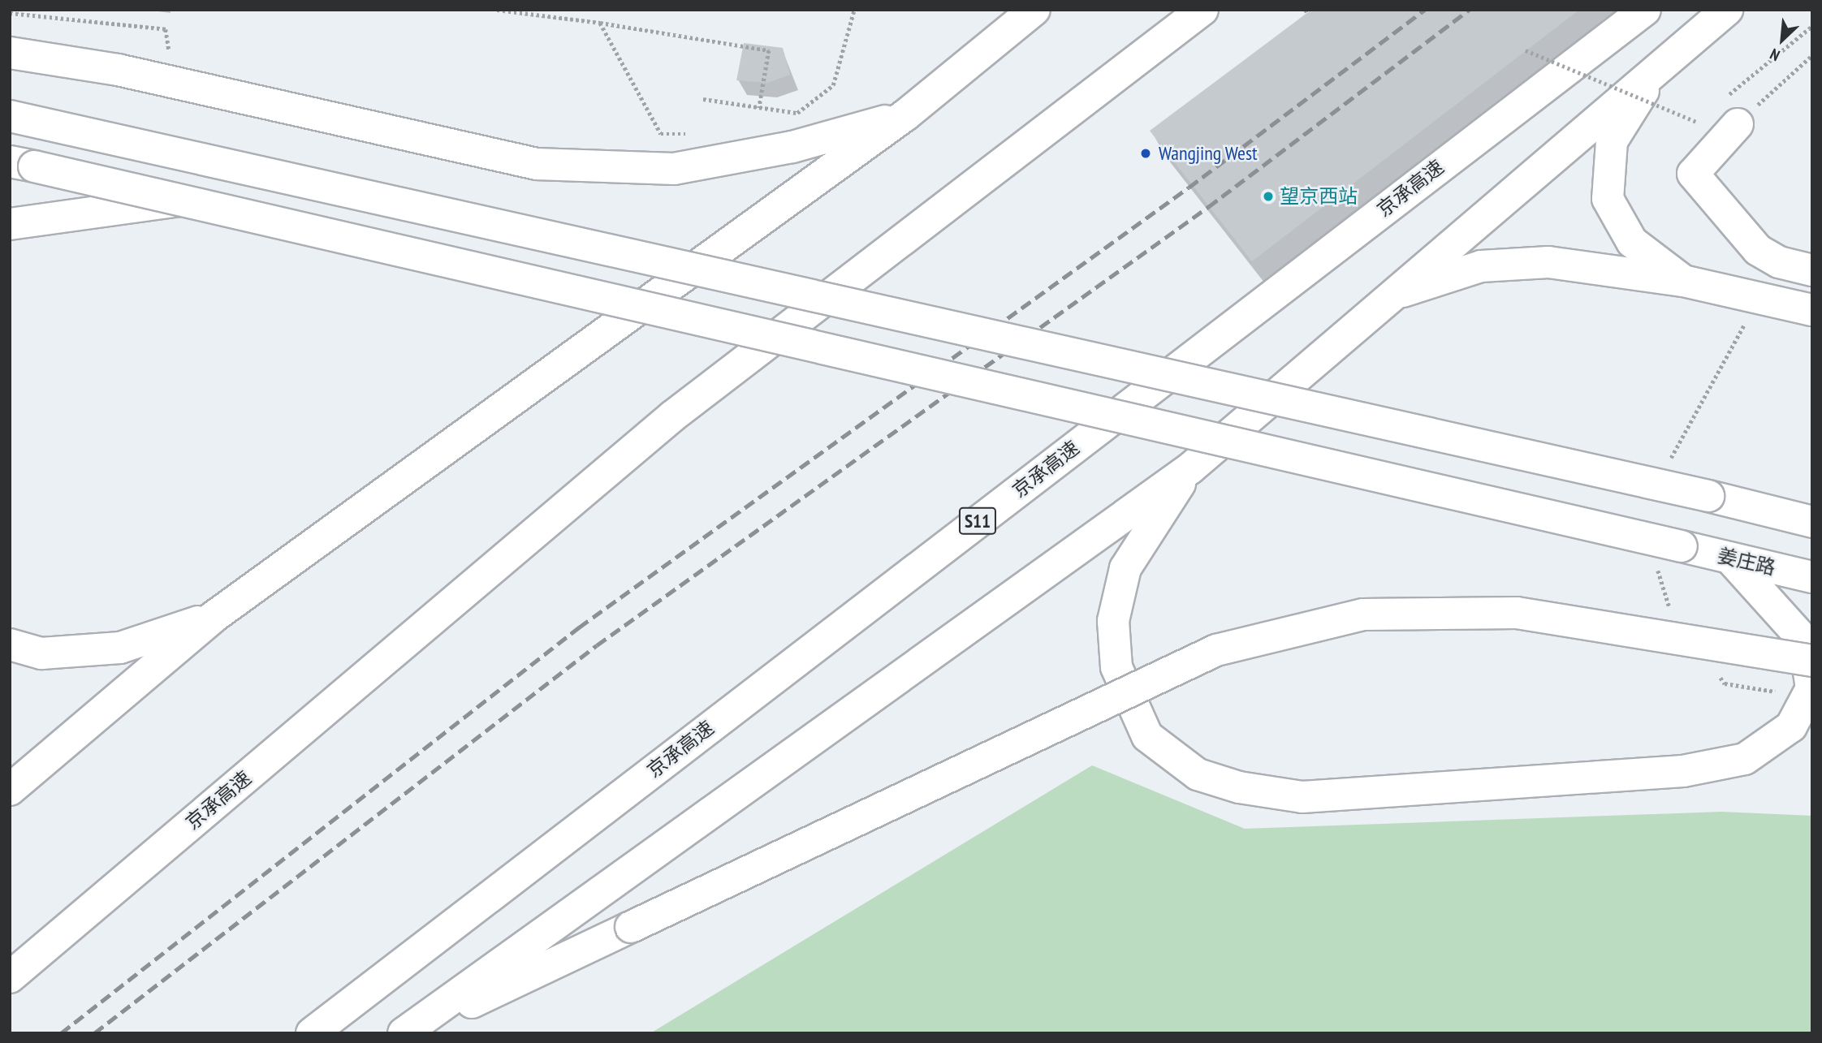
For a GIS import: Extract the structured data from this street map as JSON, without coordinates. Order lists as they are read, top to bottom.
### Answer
{
  "streets": {
    "main road": ["京承高速", "S11", "姜庄路"]
  },
  "places": ["Wangjing West", "望京西站"],
  "north": "bottom left"
}
